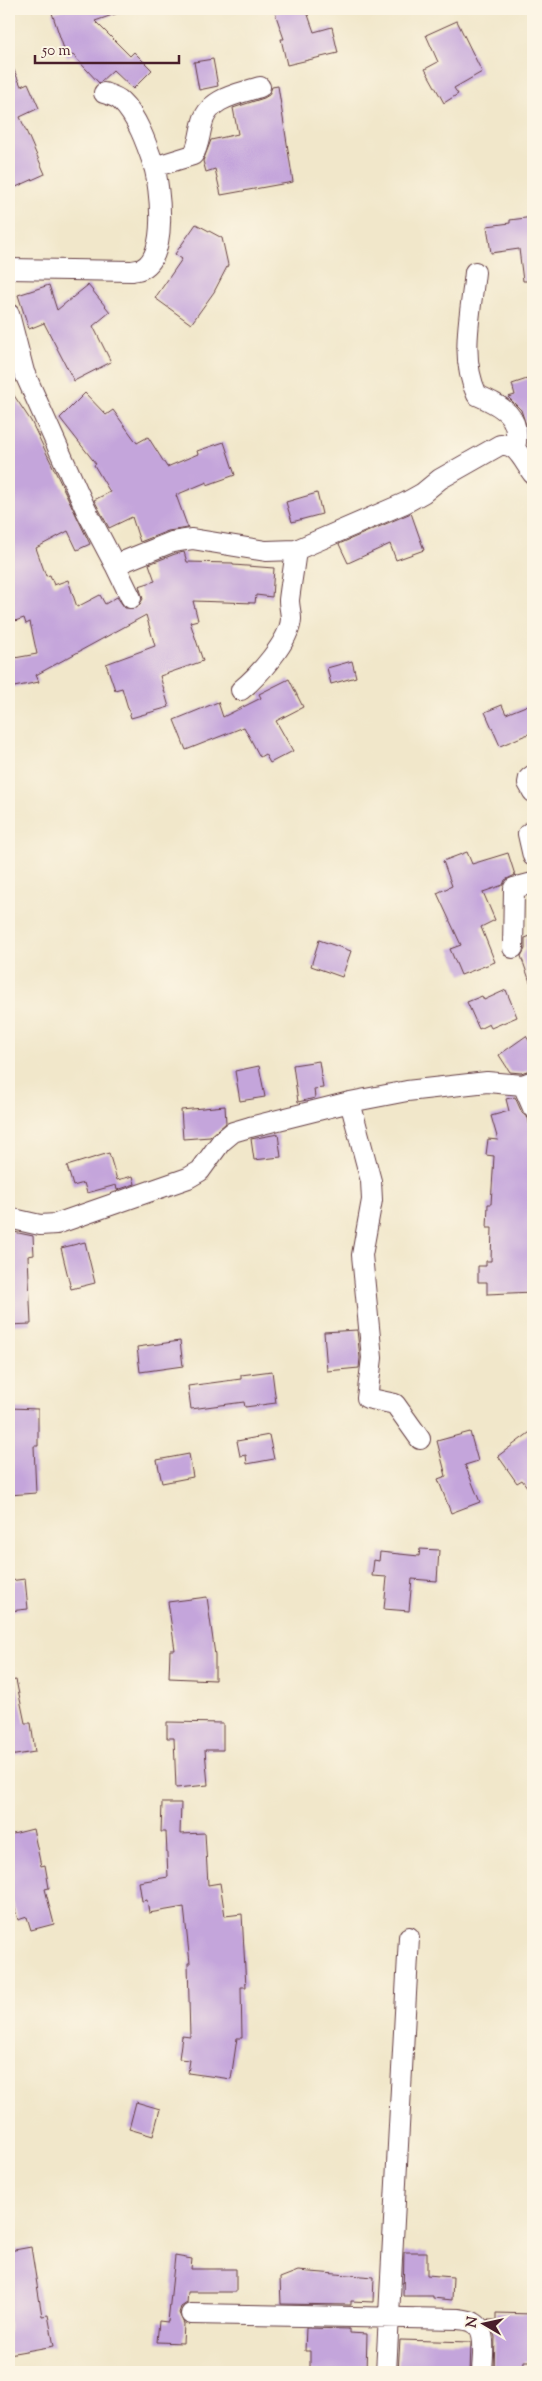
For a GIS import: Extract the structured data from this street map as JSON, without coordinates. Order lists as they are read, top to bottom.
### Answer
{
  "scale_bar": "50 m",
  "north": "left"
}
